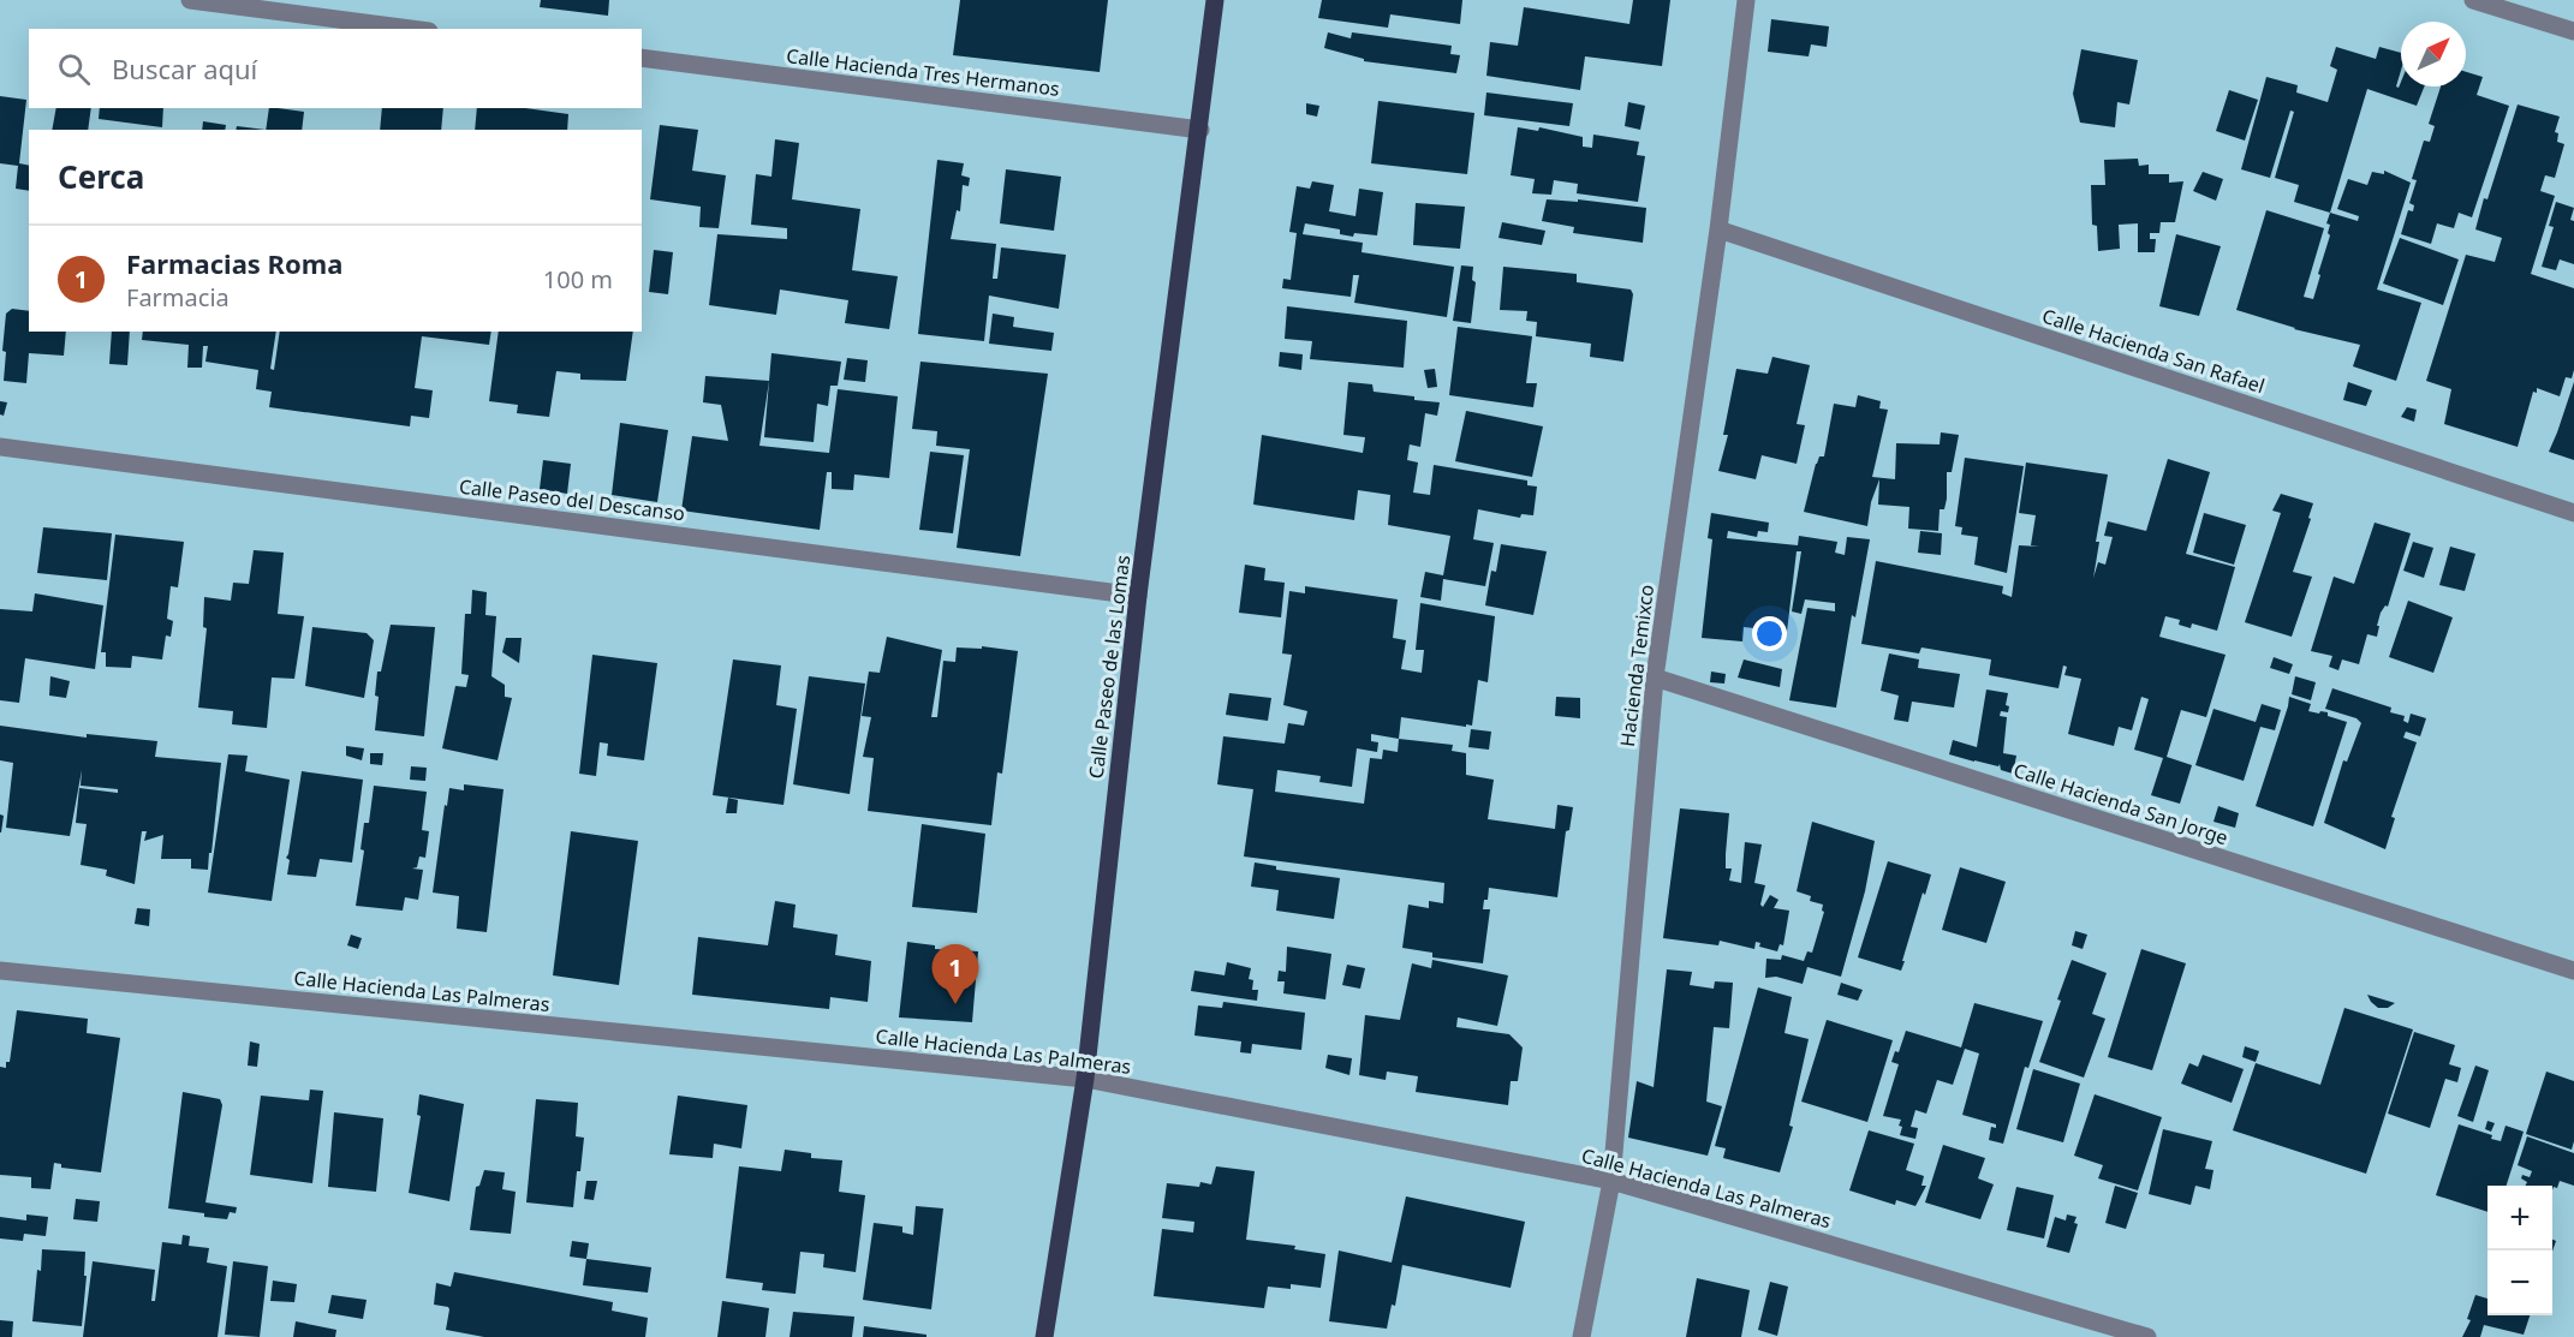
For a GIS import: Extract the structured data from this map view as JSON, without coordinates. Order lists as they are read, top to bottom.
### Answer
{
  "streets": {
    "main road": ["Calle Paseo de las Lomas"],
    "street": [
      "Calle Hacienda Tres Hermanos",
      "Calle Hacienda San Rafael",
      "Calle Paseo del Descanso",
      "Hacienda Temixco",
      "Calle Hacienda San Jorge",
      "Calle Hacienda Las Palmeras"
    ]
  },
  "crossings": [
    ["Calle Hacienda Tres Hermanos", "Calle Paseo de las Lomas"],
    ["Calle Hacienda San Rafael", "Hacienda Temixco"],
    ["Calle Paseo del Descanso", "Calle Paseo de las Lomas"],
    ["Hacienda Temixco", "Calle Hacienda San Jorge"],
    ["Hacienda Temixco", "Calle Hacienda Las Palmeras"],
    ["Calle Paseo de las Lomas", "Calle Hacienda Las Palmeras"]
  ],
  "north": "top right",
  "page": {
    "search": "Buscar aquí",
    "heading": "Cerca",
    "list": [
      {
        "mark": "1",
        "name": "Farmacias Roma",
        "note": "Farmacia",
        "value": "100 m"
      }
    ],
    "pins": "1",
    "map_buttons": ["+", "−"]
  }
}
